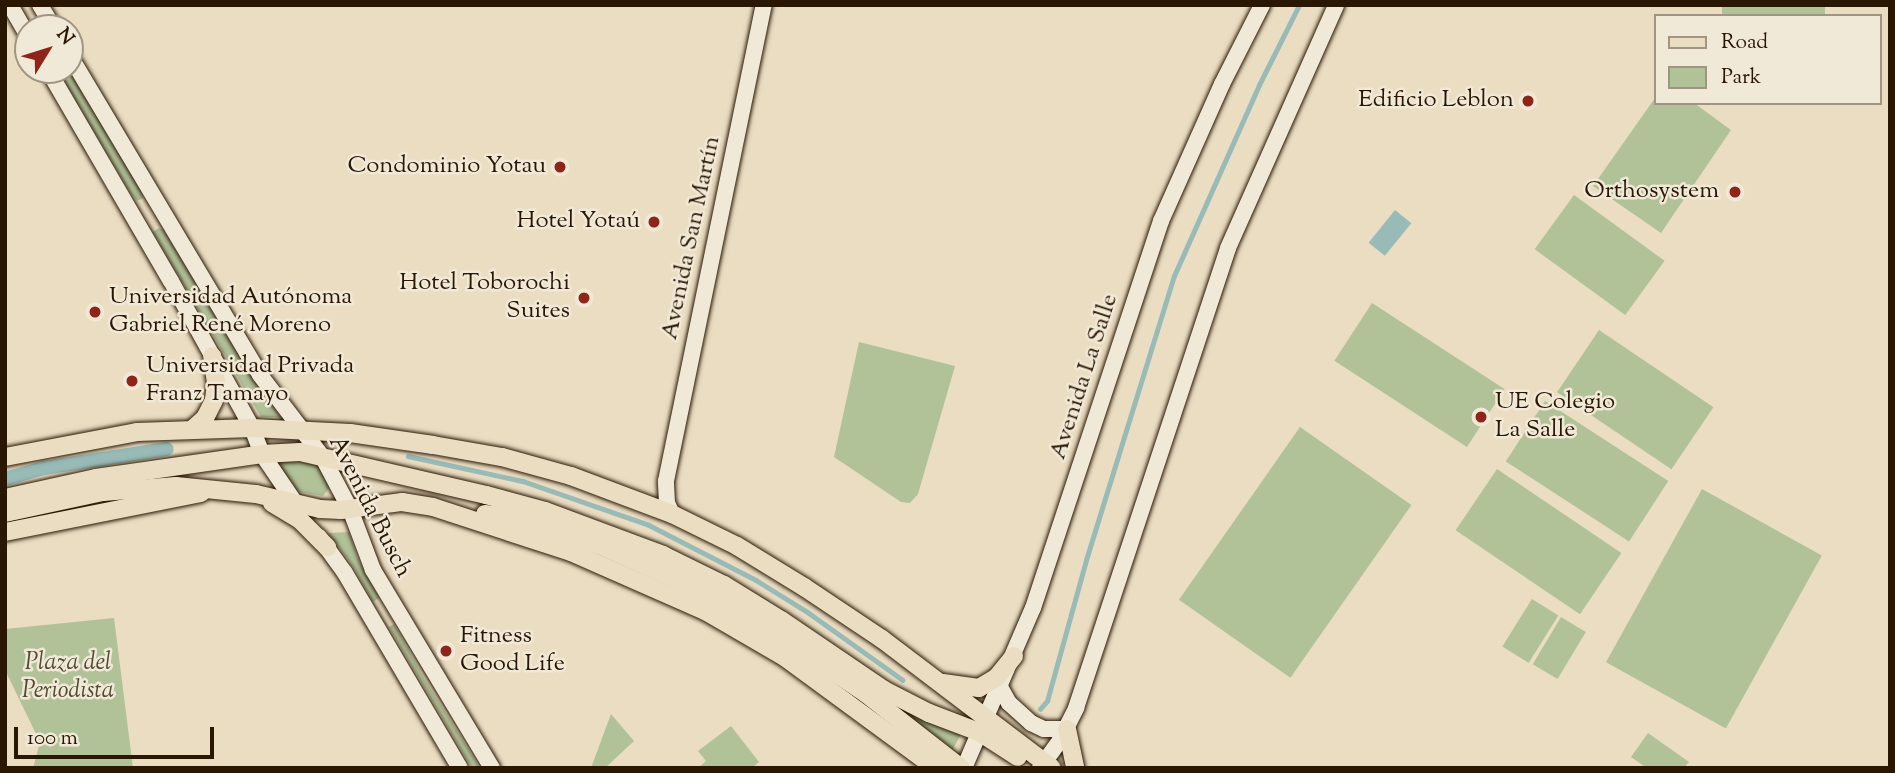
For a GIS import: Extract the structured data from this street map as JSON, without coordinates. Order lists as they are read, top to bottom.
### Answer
{
  "streets": {
    "main road": ["Avenida San Martín", "Avenida La Salle", "Avenida Busch"]
  },
  "parks": ["Plaza del Periodista"],
  "places": [
    "Edificio Leblon",
    "Condominio Yotau",
    "Orthosystem",
    "Hotel Yotaú",
    "Hotel Toborochi Suites",
    "Universidad Autónoma Gabriel René Moreno",
    "Universidad Privada Franz Tamayo",
    "UE Colegio La Salle",
    "Fitness Good Life"
  ],
  "legend": ["Road", "Park"],
  "scale_bar": "100 m",
  "north": "top right"
}
